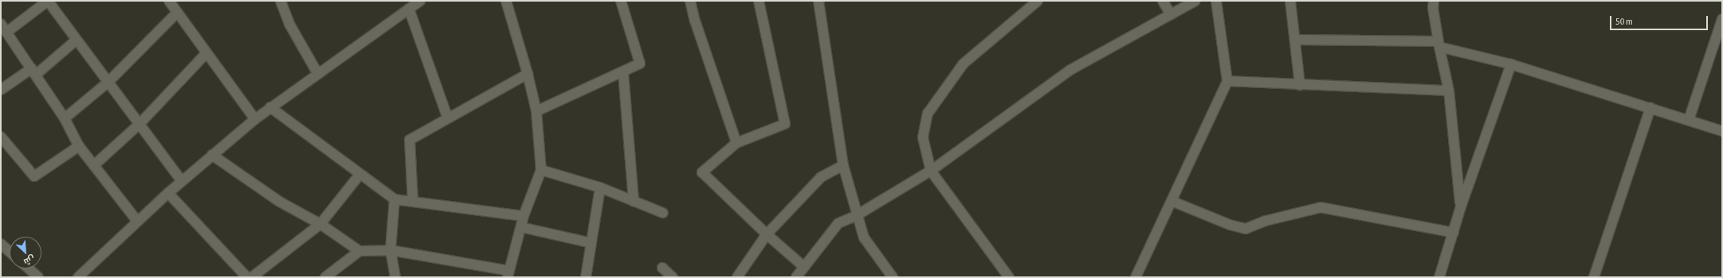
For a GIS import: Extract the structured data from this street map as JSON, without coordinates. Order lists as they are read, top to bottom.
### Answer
{
  "scale_bar": "50 m",
  "north": "bottom right"
}
